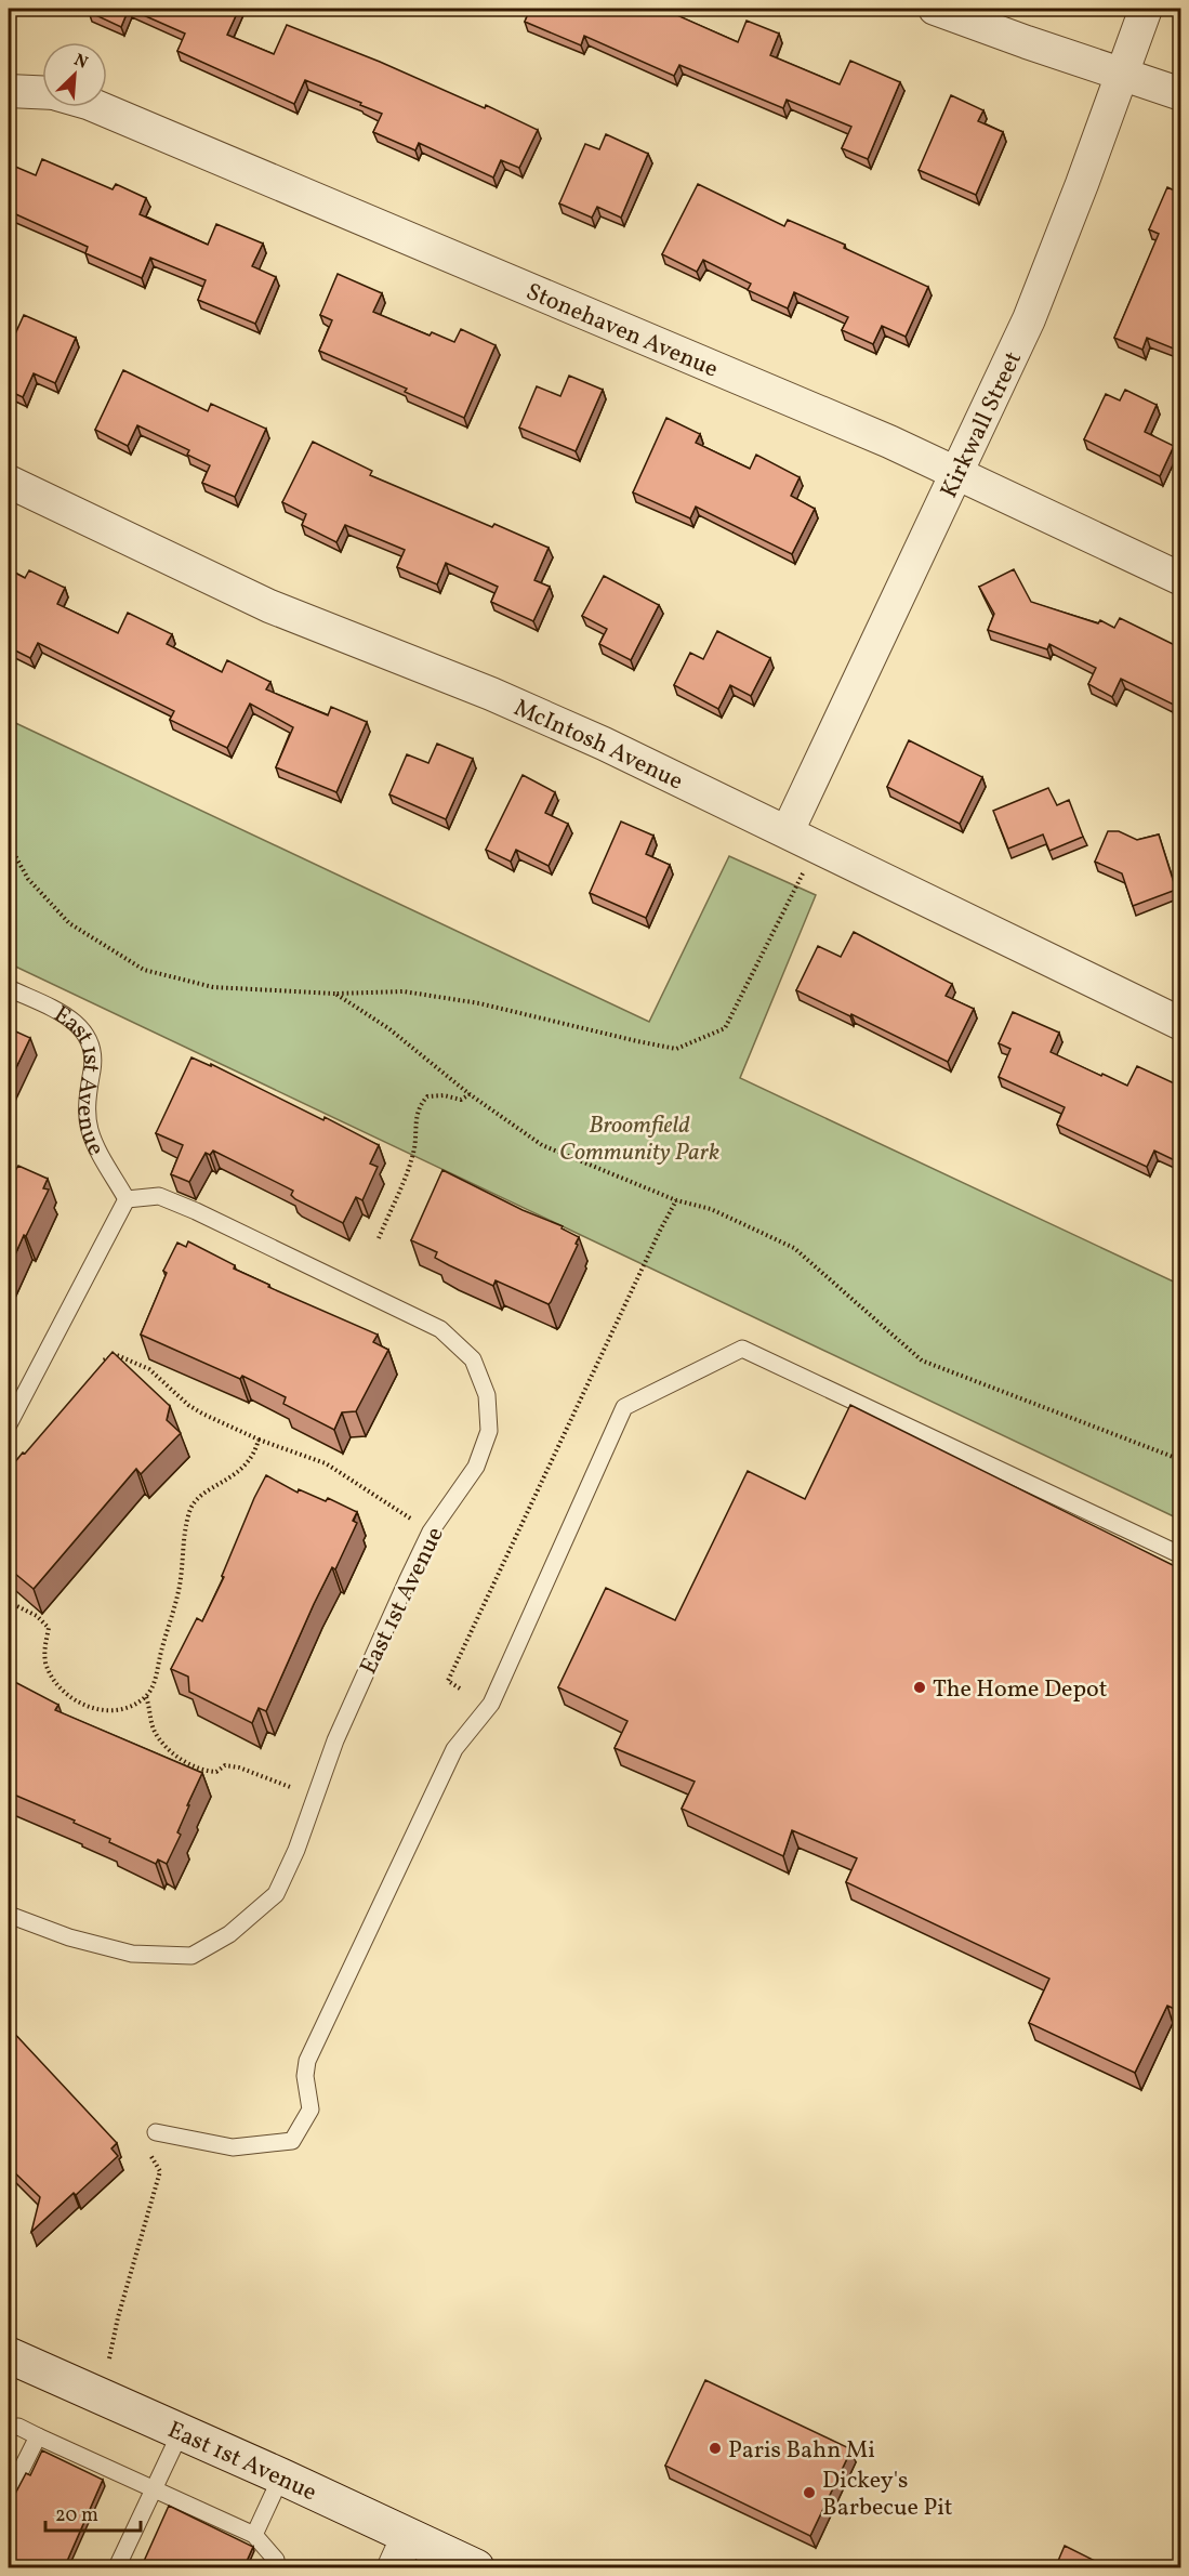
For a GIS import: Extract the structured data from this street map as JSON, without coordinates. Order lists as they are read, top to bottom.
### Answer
{
  "streets": {
    "street": [
      "Stonehaven Avenue",
      "Kirkwall Street",
      "McIntosh Avenue",
      "East 1st Avenue"
    ]
  },
  "crossings": [
    ["Stonehaven Avenue", "Kirkwall Street"],
    ["Kirkwall Street", "McIntosh Avenue"]
  ],
  "parks": ["Broomfield Community Park"],
  "places": ["The Home Depot", "Paris Bahn Mi", "Dickey's Barbecue Pit"],
  "scale_bar": "20 m",
  "north": "top right"
}
